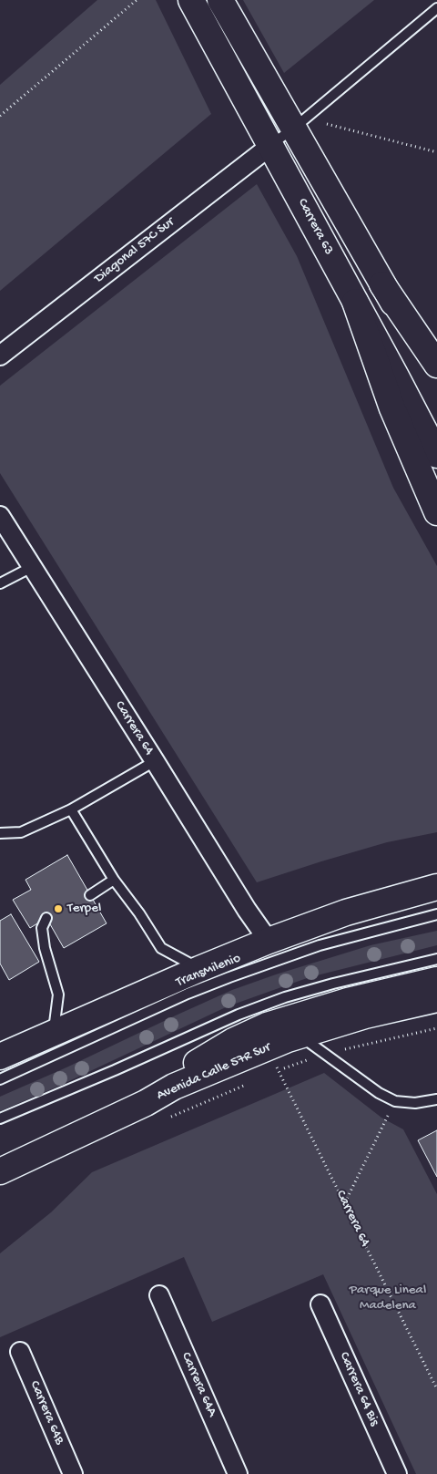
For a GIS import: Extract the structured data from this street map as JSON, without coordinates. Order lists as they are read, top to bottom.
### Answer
{
  "streets": {
    "main road": ["Carrera 63", "Avenida Calle 57R Sur"],
    "street": [
      "Diagonal 57C Sur",
      "Carrera 64",
      "Carrera 64A",
      "Carrera 64 Bis",
      "Carrera 64B"
    ],
    "lane": ["TransMilenio"]
  },
  "crossings": [
    ["Carrera 63", "Diagonal 57C Sur"],
    ["Carrera 64", "Avenida Calle 57R Sur"]
  ],
  "parks": ["Parque Lineal Madelena"],
  "places": ["Terpel"]
}
